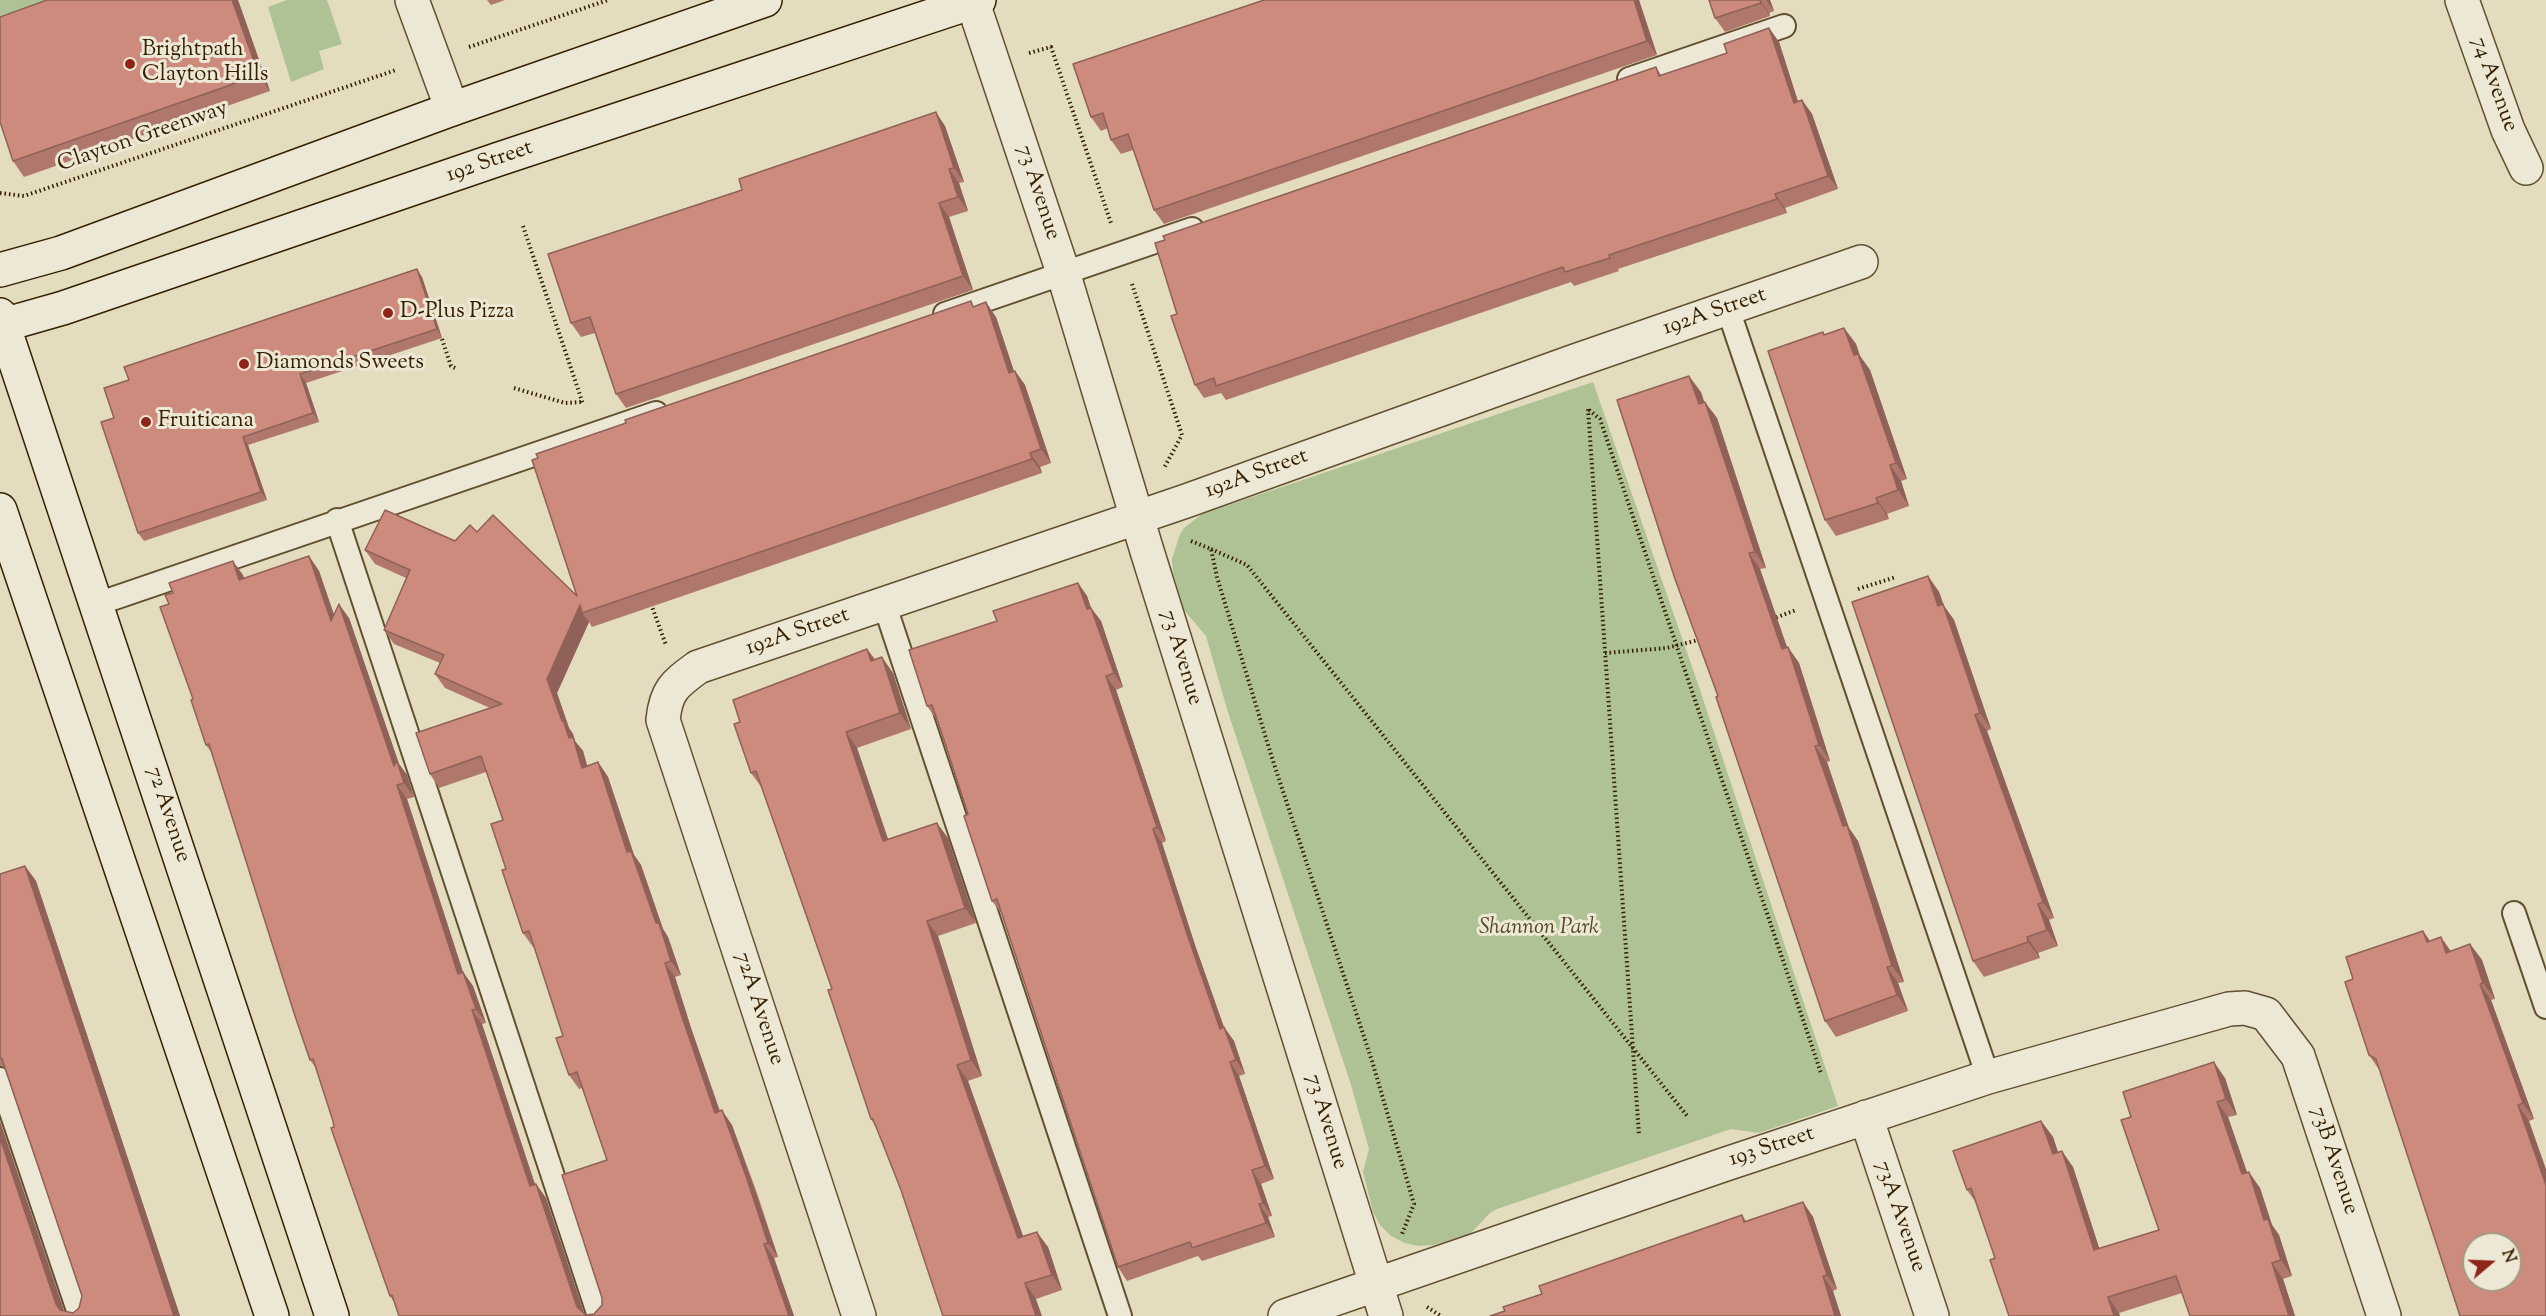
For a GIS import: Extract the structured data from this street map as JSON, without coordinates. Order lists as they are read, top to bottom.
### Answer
{
  "streets": {
    "street": [
      "74 Avenue",
      "192 Street",
      "73 Avenue",
      "192A Street",
      "72 Avenue",
      "72A Avenue",
      "193 Street",
      "73B Avenue",
      "73A Avenue"
    ],
    "path": ["Clayton Greenway"]
  },
  "crossings": [
    ["192 Street", "73 Avenue"],
    ["192 Street", "72 Avenue"],
    ["73 Avenue", "192A Street"],
    ["73 Avenue", "193 Street"],
    ["192A Street", "72A Avenue"],
    ["193 Street", "73B Avenue"],
    ["193 Street", "73A Avenue"]
  ],
  "parks": ["Shannon Park"],
  "places": [
    "Brightpath Clayton Hills",
    "D-Plus Pizza",
    "Diamonds Sweets",
    "Fruiticana"
  ],
  "north": "right"
}
